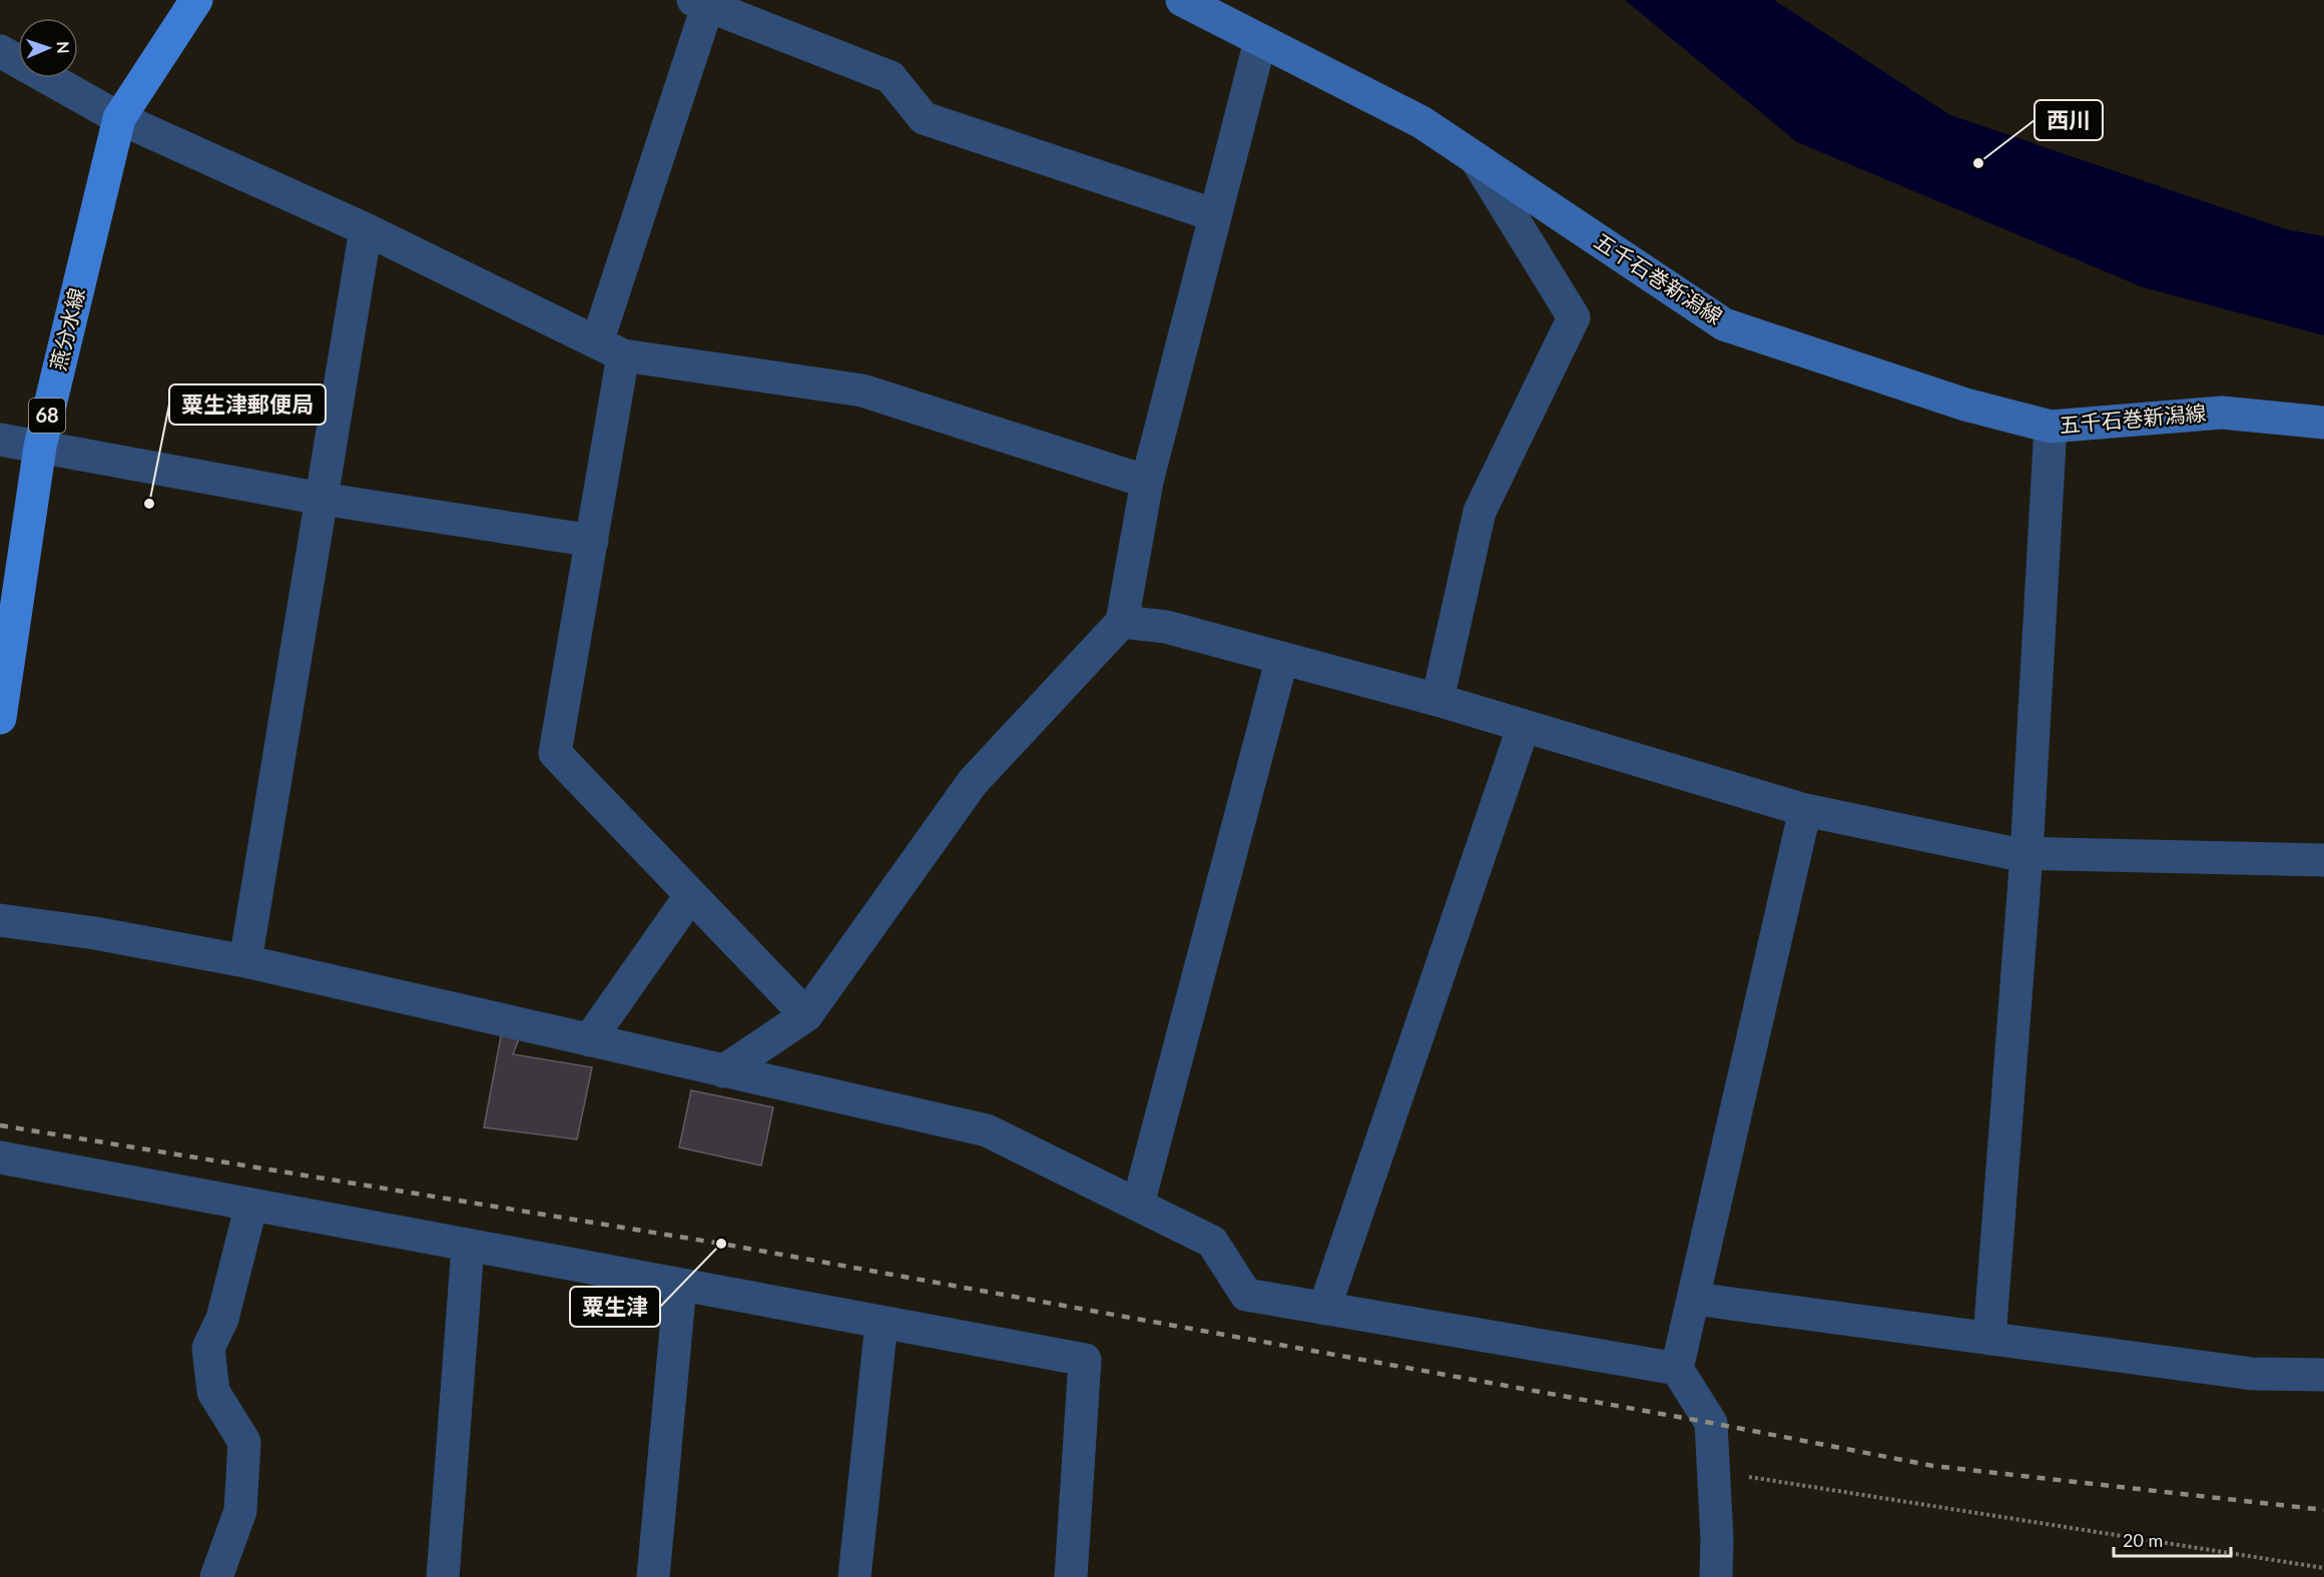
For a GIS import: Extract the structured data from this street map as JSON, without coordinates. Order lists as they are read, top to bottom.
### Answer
{
  "streets": {
    "main road": ["五千石巻新潟線", "燕分水線", "68"]
  },
  "places": ["西川", "粟生津郵便局", "粟生津"],
  "scale_bar": "20 m",
  "north": "right"
}
